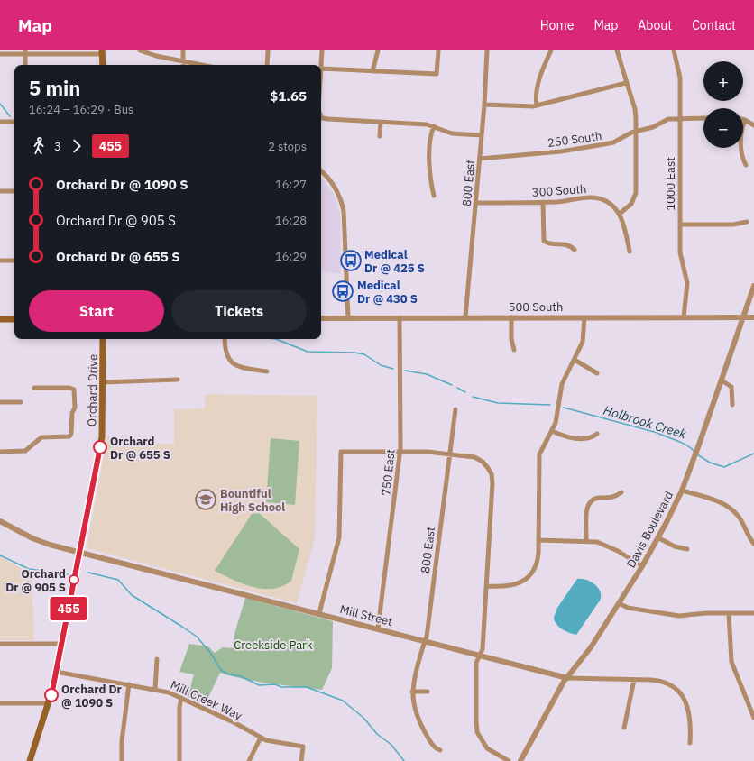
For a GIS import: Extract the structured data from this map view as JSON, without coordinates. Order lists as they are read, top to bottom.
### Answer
{
  "streets": {
    "main road": ["Orchard Drive"],
    "street": [
      "250 South",
      "800 East",
      "1000 East",
      "300 South",
      "500 South",
      "750 East",
      "Davis Boulevard",
      "Mill Street",
      "Mill Creek Way"
    ]
  },
  "crossings": [
    ["250 South", "800 East"],
    ["250 South", "1000 East"],
    ["800 East", "300 South"],
    ["800 East", "500 South"],
    ["800 East", "Mill Street"],
    ["1000 East", "500 South"],
    ["500 South", "750 East"],
    ["500 South", "Davis Boulevard"],
    ["Orchard Drive", "Mill Street"],
    ["Orchard Drive", "Mill Creek Way"],
    ["750 East", "Mill Street"],
    ["Davis Boulevard", "Mill Street"]
  ],
  "water": ["Holbrook Creek"],
  "parks": ["Creekside Park"],
  "places": {
    "bus stop": ["Medical Dr @ 425 S", "Medical Dr @ 430 S"],
    "other": ["Orchard Dr @ 655 S", "Orchard Dr @ 905 S", "Orchard Dr @ 1090 S"],
    "school or university": ["Bountiful High School"]
  },
  "lines": ["bus line 455"],
  "page": {
    "header": "Map",
    "nav": [
      "Home",
      "Map",
      "About",
      "Contact"
    ],
    "on_map": "455",
    "map_buttons": ["+", "−"],
    "heading": ["5 min", "16:24 – 16:29 · Bus", "$1.65"],
    "legs": ["3", "455", "2 stops"],
    "list": [
      {
        "name": "Orchard Dr @ 1090 S",
        "value": "16:27"
      },
      {
        "name": "Orchard Dr @ 905 S",
        "value": "16:28"
      },
      {
        "name": "Orchard Dr @ 655 S",
        "value": "16:29"
      }
    ],
    "buttons": ["Start", "Tickets"]
  }
}
